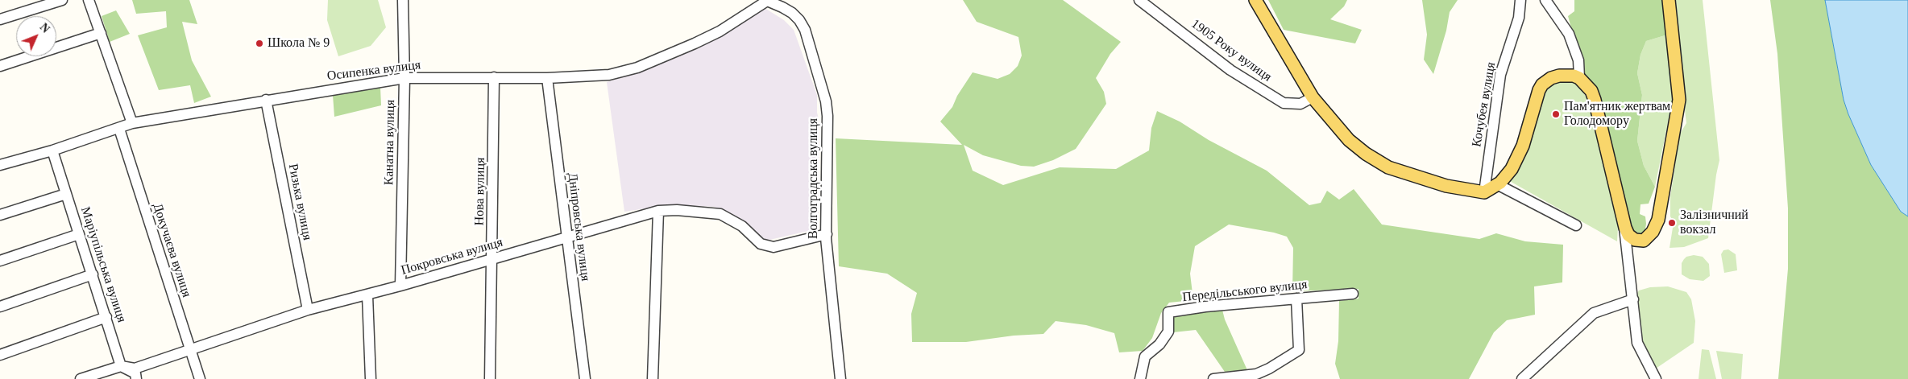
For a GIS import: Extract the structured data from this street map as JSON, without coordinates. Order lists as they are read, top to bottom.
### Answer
{
  "streets": {
    "street": [
      "1905 Року вулиця",
      "Осипенка вулиця",
      "Кочубея вулиця",
      "Канатна вулиця",
      "Волгоградська вулиця",
      "Нова вулиця",
      "Ризька вулиця",
      "Дніпровська вулиця",
      "Докучаєва вулиця",
      "Покровська вулиця",
      "Маріупільська вулиця",
      "Передільського вулиця"
    ]
  },
  "crossings": [
    ["Осипенка вулиця", "Канатна вулиця"],
    ["Осипенка вулиця", "Волгоградська вулиця"],
    ["Осипенка вулиця", "Нова вулиця"],
    ["Осипенка вулиця", "Ризька вулиця"],
    ["Осипенка вулиця", "Дніпровська вулиця"],
    ["Осипенка вулиця", "Докучаєва вулиця"],
    ["Осипенка вулиця", "Маріупільська вулиця"],
    ["Канатна вулиця", "Покровська вулиця"],
    ["Волгоградська вулиця", "Покровська вулиця"],
    ["Нова вулиця", "Покровська вулиця"],
    ["Ризька вулиця", "Покровська вулиця"],
    ["Дніпровська вулиця", "Покровська вулиця"],
    ["Докучаєва вулиця", "Покровська вулиця"],
    ["Покровська вулиця", "Маріупільська вулиця"]
  ],
  "places": ["Школа № 9", "Пам'ятник жертвам Голодомору", "Залізничний вокзал"],
  "north": "top right"
}
